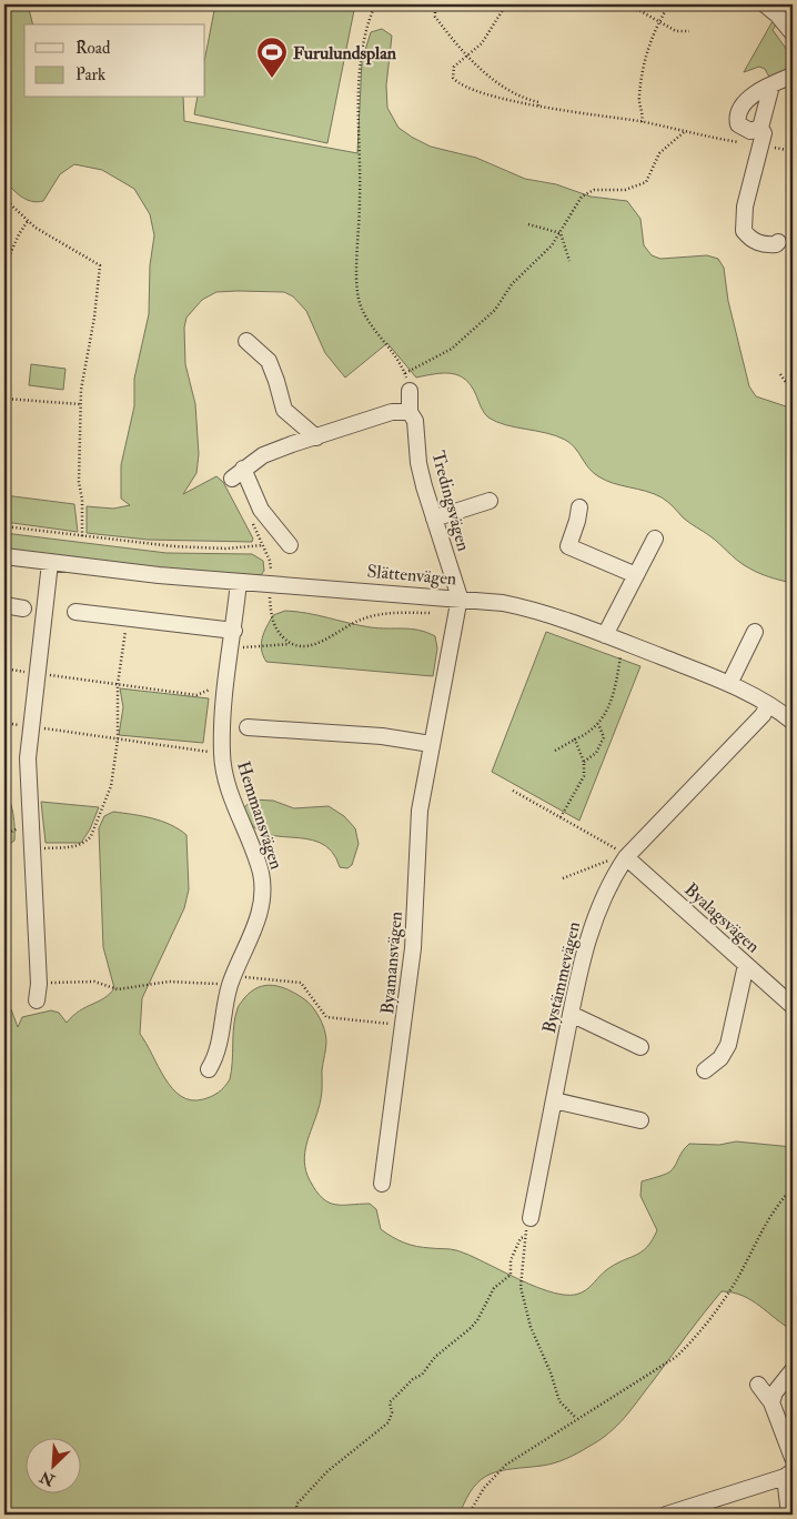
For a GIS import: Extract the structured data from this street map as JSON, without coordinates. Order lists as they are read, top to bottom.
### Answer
{
  "streets": {
    "street": [
      "Tredingsvägen",
      "Slättenvägen",
      "Hemmansvägen",
      "Byalagsvägen",
      "Byamansvägen",
      "Bystämmevägen"
    ]
  },
  "crossings": [
    ["Tredingsvägen", "Slättenvägen"],
    ["Tredingsvägen", "Byamansvägen"],
    ["Slättenvägen", "Hemmansvägen"],
    ["Slättenvägen", "Byamansvägen"],
    ["Slättenvägen", "Bystämmevägen"],
    ["Byalagsvägen", "Bystämmevägen"]
  ],
  "places": {
    "sports": ["Furulundsplan"]
  },
  "legend": ["Road", "Park"],
  "north": "bottom left"
}
